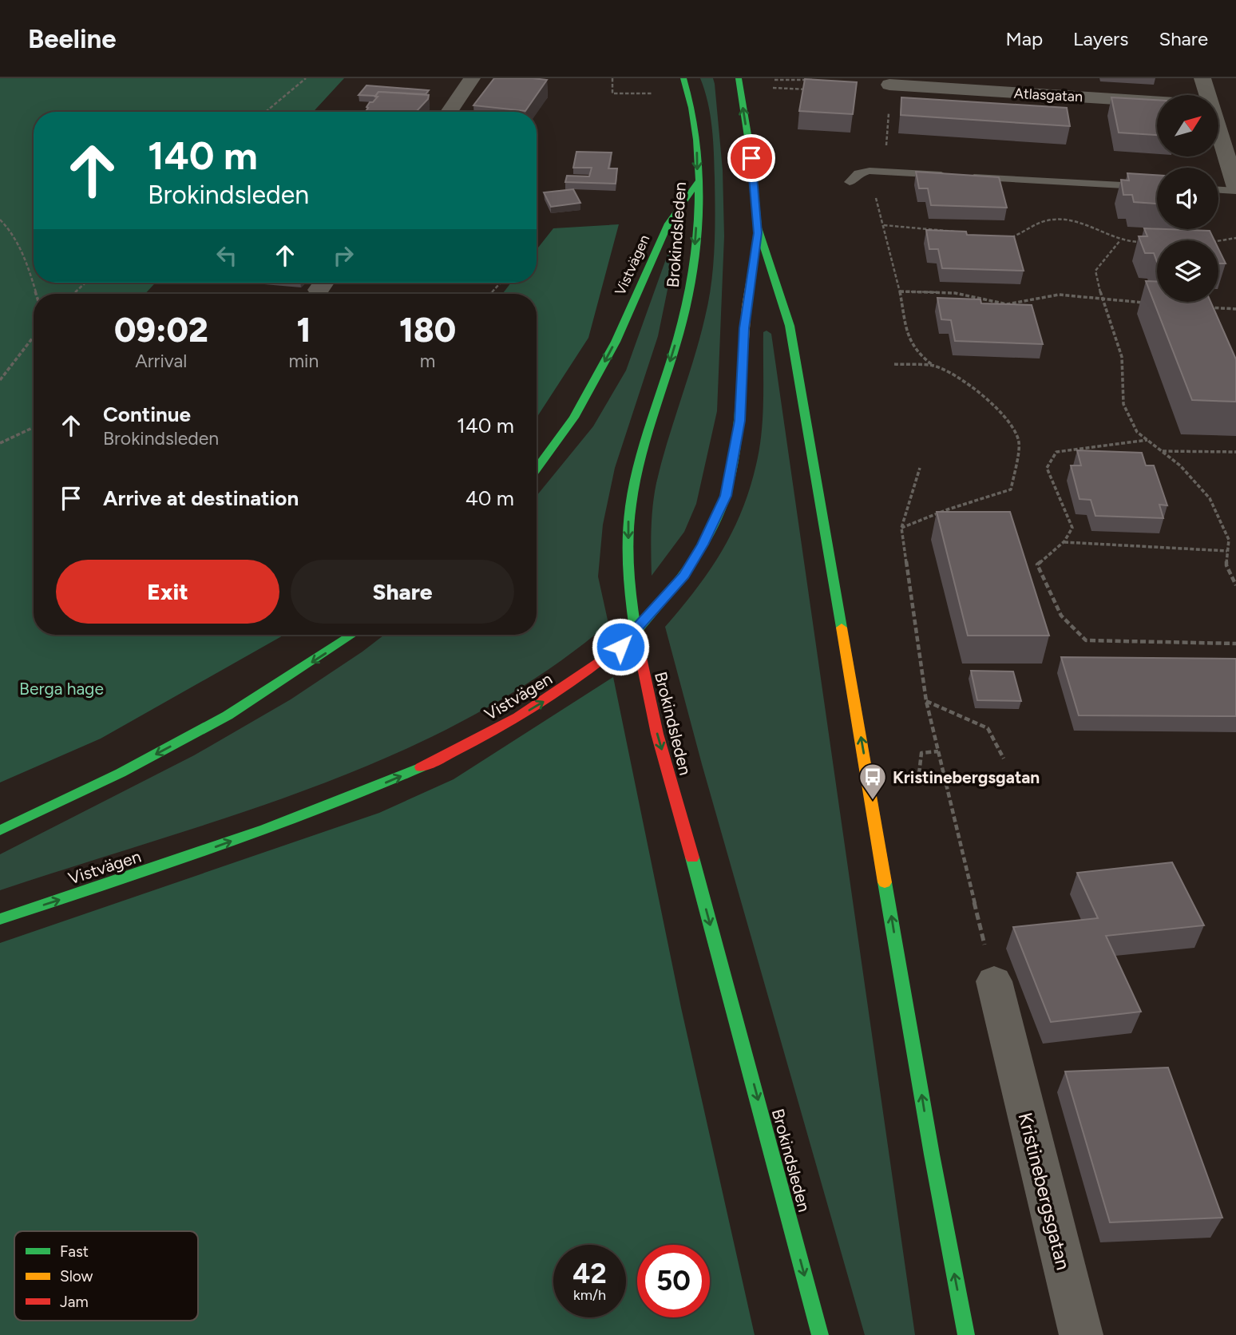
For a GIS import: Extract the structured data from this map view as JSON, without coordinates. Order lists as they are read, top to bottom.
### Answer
{
  "streets": {
    "main road": ["Brokindsleden", "Vistvägen"],
    "street": ["Atlasgatan", "Kristinebergsgatan"]
  },
  "crossings": [
    ["Brokindsleden", "Vistvägen"]
  ],
  "one_way": ["Brokindsleden"],
  "parks": ["Berga hage"],
  "places": {
    "bus stop": ["Kristinebergsgatan"]
  },
  "legend": ["Fast", "Slow", "Jam"],
  "north": "top right",
  "page": {
    "header": "Beeline",
    "nav": ["Map", "Layers", "Share"],
    "turn": ["140 m", "Brokindsleden"],
    "eta": [
      "09:02",
      "Arrival",
      "1",
      "min",
      "180",
      "m"
    ],
    "list": [
      {
        "name": "Continue",
        "note": "Brokindsleden",
        "value": "140 m"
      },
      {
        "name": "Arrive at destination",
        "value": "40 m"
      }
    ],
    "buttons": ["Exit", "Share"],
    "speed": "42 km/h",
    "limit": "50"
  }
}
